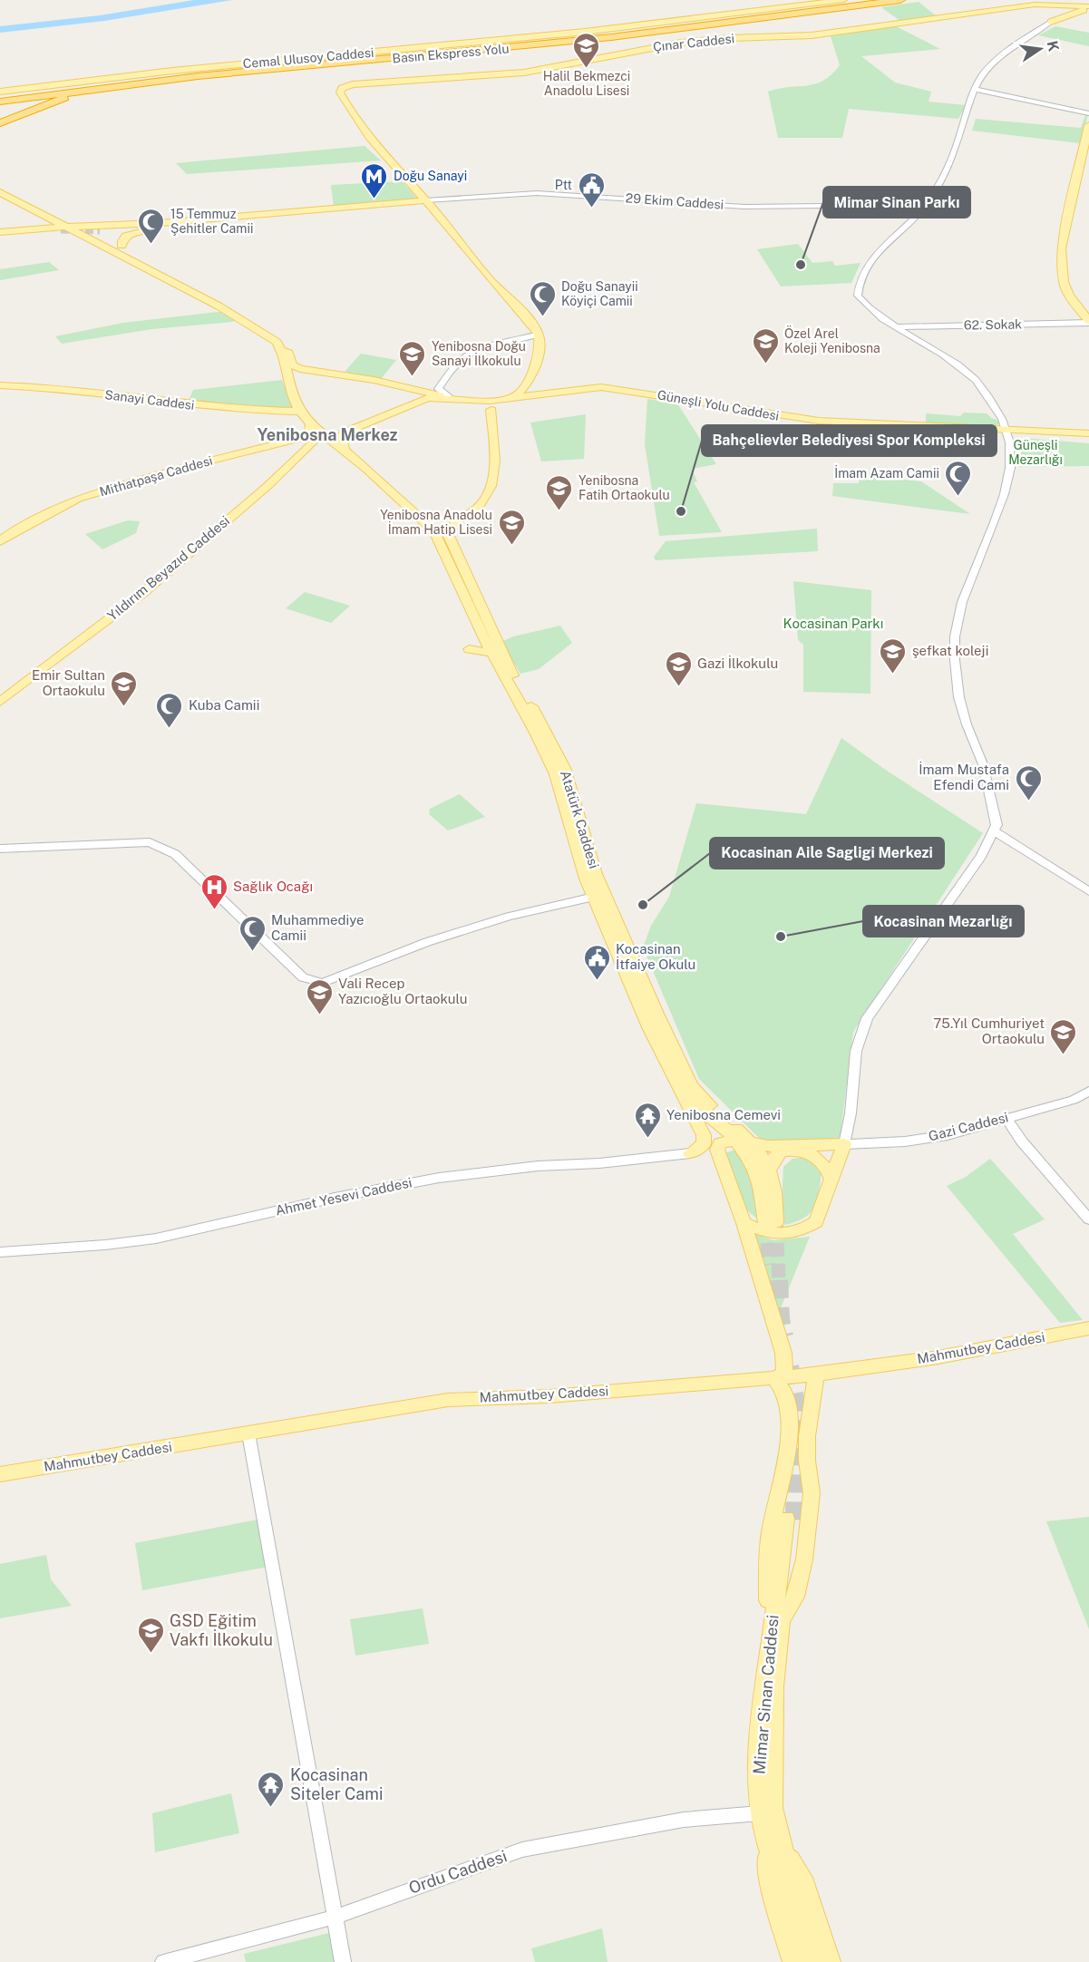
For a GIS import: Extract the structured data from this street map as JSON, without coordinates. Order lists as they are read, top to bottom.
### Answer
{
  "streets": {
    "highway": ["Basın Ekspress Yolu"],
    "main road": [
      "Çınar Caddesi",
      "Cemal Ulusoy Caddesi",
      "Sanayi Caddesi",
      "Güneşli Yolu Caddesi",
      "Mithatpaşa Caddesi",
      "Yıldırım Beyazıd Caddesi",
      "Atatürk Caddesi",
      "Mahmutbey Caddesi",
      "Mimar Sinan Caddesi"
    ],
    "street": [
      "29 Ekim Caddesi",
      "62. Sokak",
      "Gazi Caddesi",
      "Ahmet Yesevi Caddesi",
      "Ordu Caddesi"
    ]
  },
  "crossings": [
    ["Çınar Caddesi", "29 Ekim Caddesi"],
    ["Basın Ekspress Yolu", "Cemal Ulusoy Caddesi"],
    ["Güneşli Yolu Caddesi", "Atatürk Caddesi"],
    ["Mimar Sinan Caddesi", "Ordu Caddesi"]
  ],
  "districts": ["Yenibosna Merkez"],
  "parks": ["Güneşli Mezarlığı", "Kocasinan Parkı"],
  "places": {
    "school or university": [
      "Halil Bekmezci Anadolu Lisesi",
      "Özel Arel Koleji Yenibosna",
      "Yenibosna Doğu Sanayi İlkokulu",
      "Yenibosna Fatih Ortaokulu",
      "Yenibosna Anadolu İmam Hatip Lisesi",
      "şefkat koleji",
      "Gazi İlkokulu",
      "Emir Sultan Ortaokulu",
      "Vali Recep Yazıcıoğlu Ortaokulu",
      "75.Yıl Cumhuriyet Ortaokulu",
      "GSD Eğitim Vakfı İlkokulu"
    ],
    "metro station": ["Doğu Sanayi"],
    "public building": ["Ptt", "Kocasinan İtfaiye Okulu"],
    "mosque": [
      "15 Temmuz Şehitler Camii",
      "Doğu Sanayii Köyiçi Camii",
      "İmam Azam Camii",
      "Kuba Camii",
      "İmam Mustafa Efendi Cami",
      "Muhammediye Camii"
    ],
    "other": [
      "Mimar Sinan Parkı",
      "Bahçelievler Belediyesi Spor Kompleksi",
      "Kocasinan Aile Sagligi Merkezi",
      "Kocasinan Mezarlığı"
    ],
    "hospital": ["Sağlık Ocağı"],
    "temple": ["Yenibosna Cemevi", "Kocasinan Siteler Cami"]
  },
  "north": "right"
}
